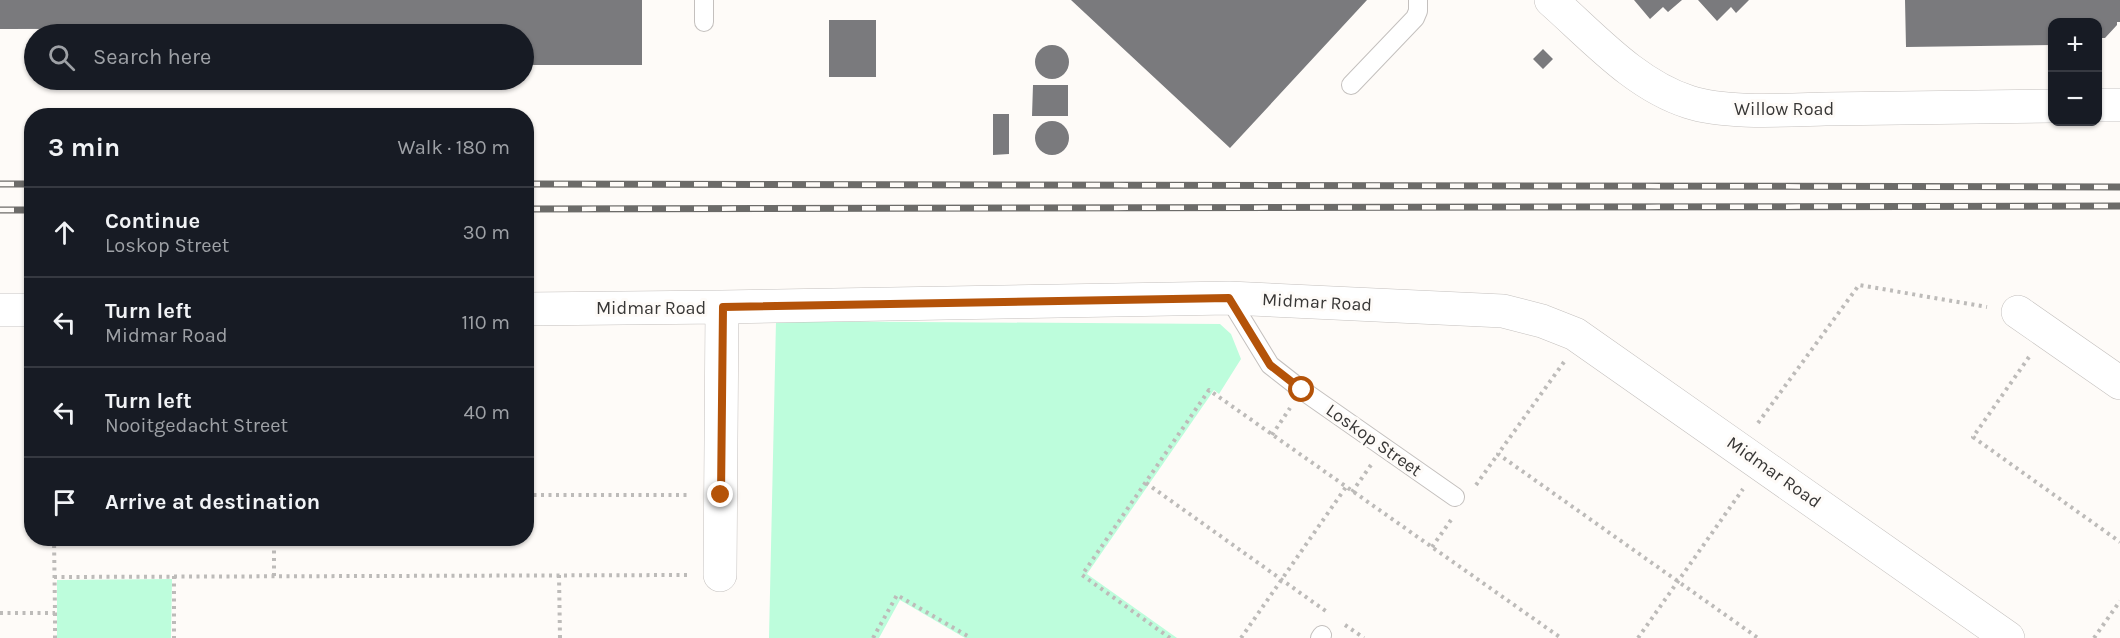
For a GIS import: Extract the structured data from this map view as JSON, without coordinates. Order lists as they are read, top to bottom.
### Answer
{
  "streets": {
    "street": ["Willow Road", "Midmar Road"],
    "lane": ["Loskop Street"]
  },
  "crossings": [
    ["Midmar Road", "Loskop Street"]
  ],
  "page": {
    "map_buttons": ["+", "−"],
    "search": "Search here",
    "heading": ["3 min", "Walk · 180 m"],
    "list": [
      ["Continue", "Loskop Street", "30 m"],
      ["Turn left", "Midmar Road", "110 m"],
      ["Turn left", "Nooitgedacht Street", "40 m"],
      "Arrive at destination"
    ]
  }
}
